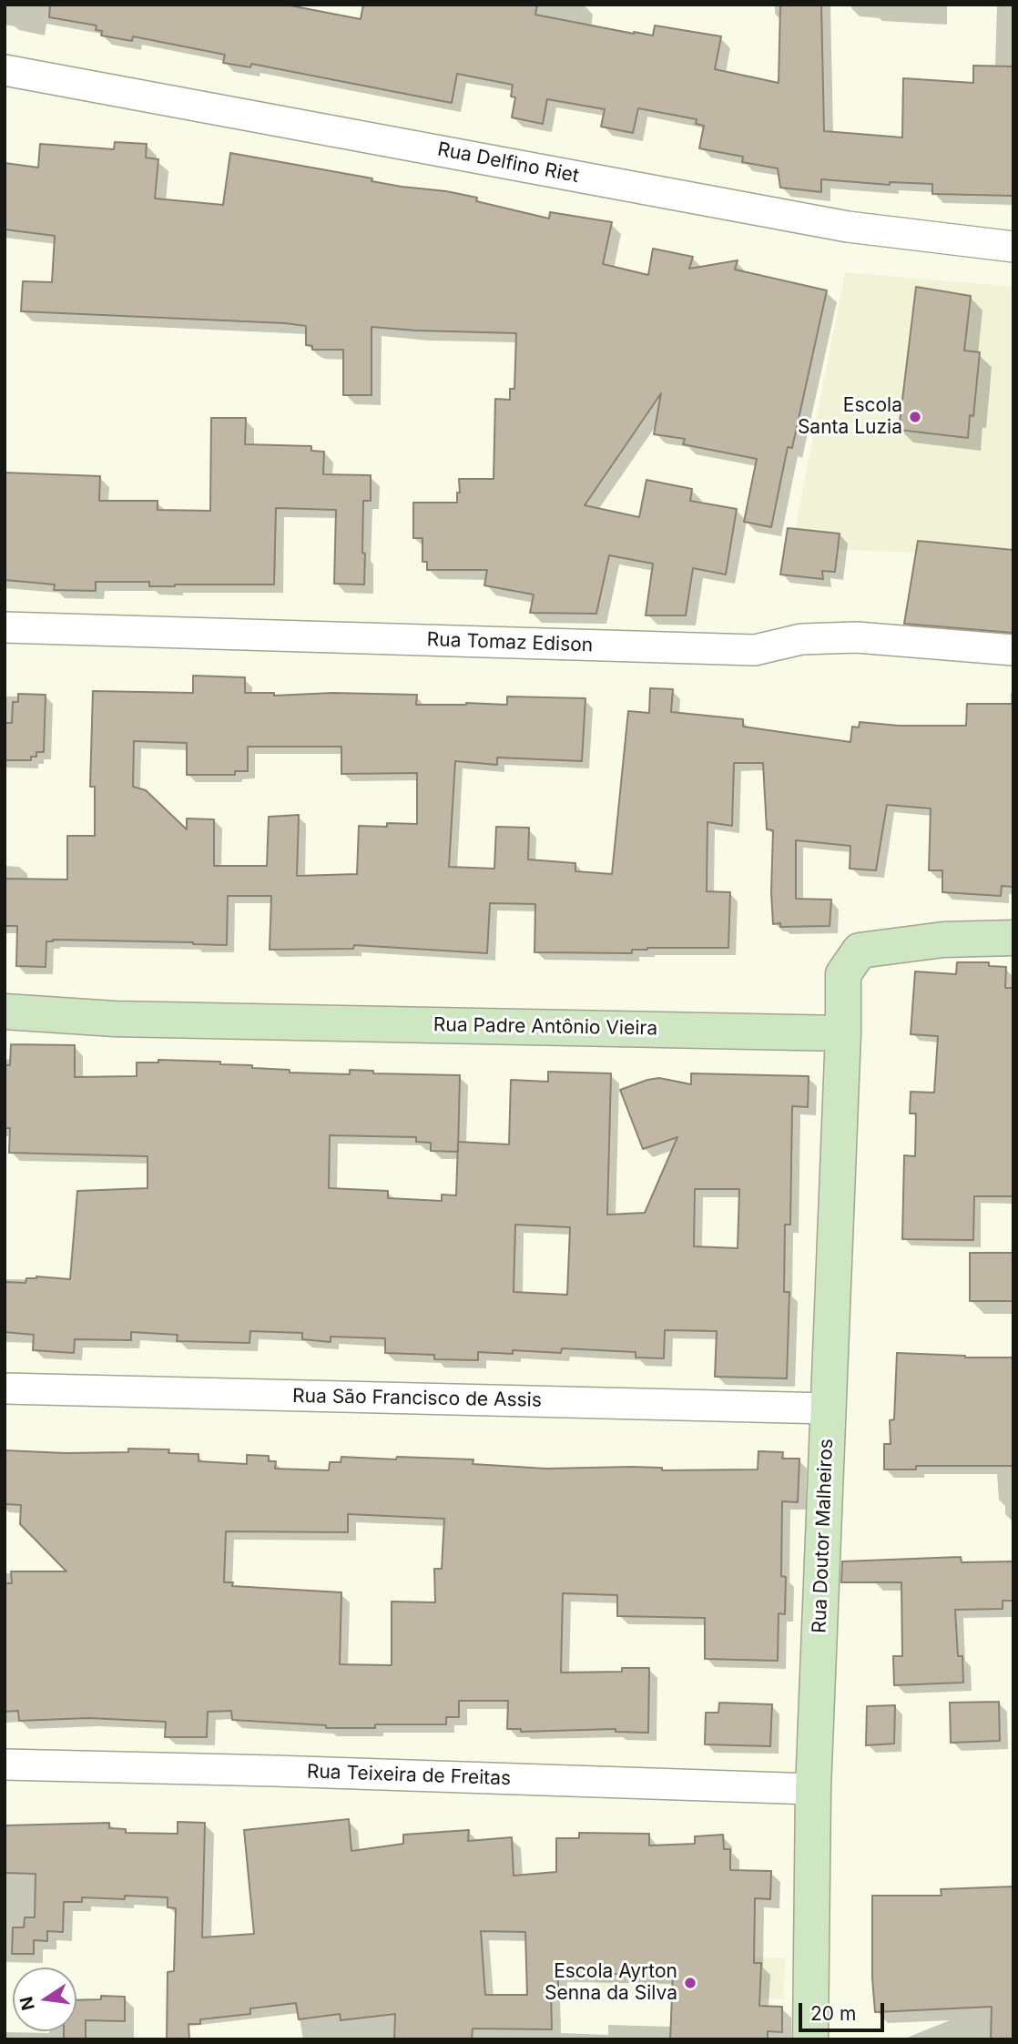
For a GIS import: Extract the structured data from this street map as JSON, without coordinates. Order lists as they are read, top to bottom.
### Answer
{
  "streets": {
    "street": [
      "Rua Delfino Riet",
      "Rua Tomaz Edison",
      "Rua Padre Antônio Vieira",
      "Rua São Francisco de Assis",
      "Rua Doutor Malheiros",
      "Rua Teixeira de Freitas"
    ]
  },
  "crossings": [
    ["Rua Padre Antônio Vieira", "Rua Doutor Malheiros"],
    ["Rua São Francisco de Assis", "Rua Doutor Malheiros"],
    ["Rua Doutor Malheiros", "Rua Teixeira de Freitas"]
  ],
  "places": ["Escola Santa Luzia", "Escola Ayrton Senna da Silva"],
  "scale_bar": "20 m",
  "north": "left"
}
